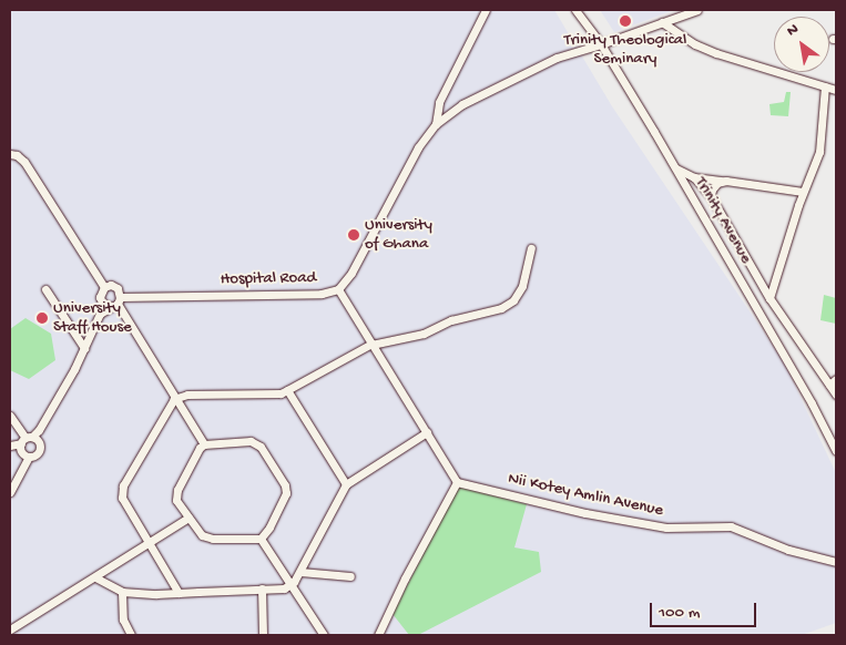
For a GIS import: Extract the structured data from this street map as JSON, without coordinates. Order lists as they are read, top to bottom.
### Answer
{
  "streets": {
    "street": ["Trinity Avenue", "Hospital Road", "Nii Kotey Amlin Avenue"]
  },
  "crossings": [
    ["Trinity Avenue", "Hospital Road"]
  ],
  "places": ["Trinity Theological Seminary", "University of Ghana", "University Staff House"],
  "scale_bar": "100 m",
  "north": "top left"
}
